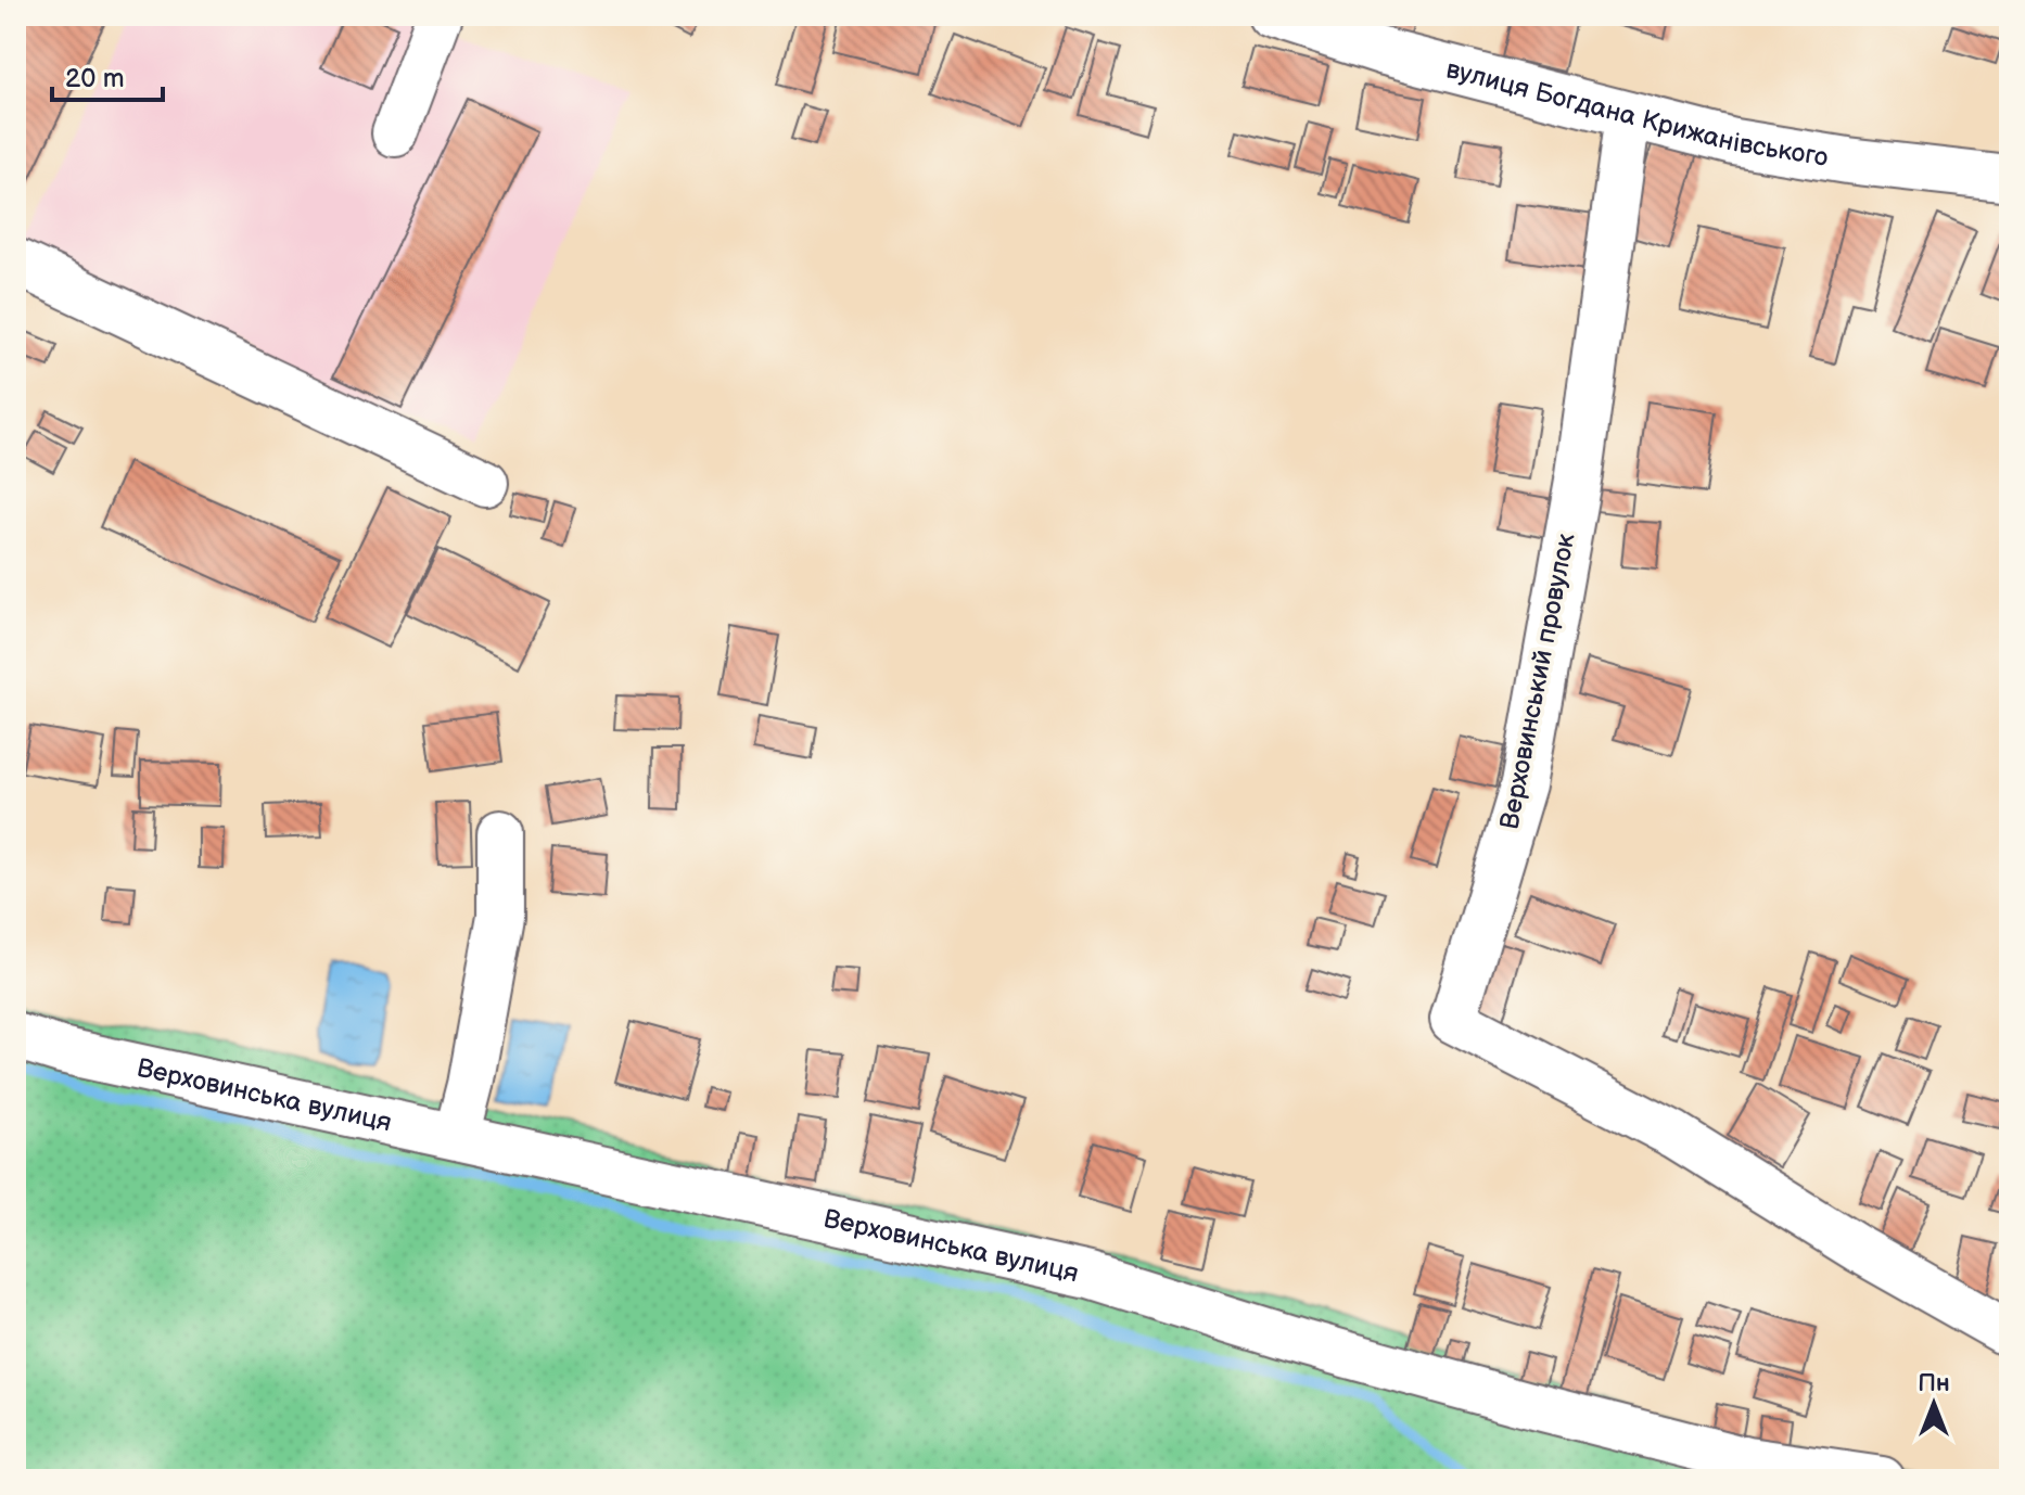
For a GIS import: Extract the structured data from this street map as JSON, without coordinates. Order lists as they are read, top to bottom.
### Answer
{
  "streets": {
    "street": ["вулиця Богдана Крижанівського", "Верховинський провулок", "Верховинська вулиця"]
  },
  "crossings": [
    ["вулиця Богдана Крижанівського", "Верховинський провулок"]
  ],
  "scale_bar": "20 m",
  "north": "top"
}
